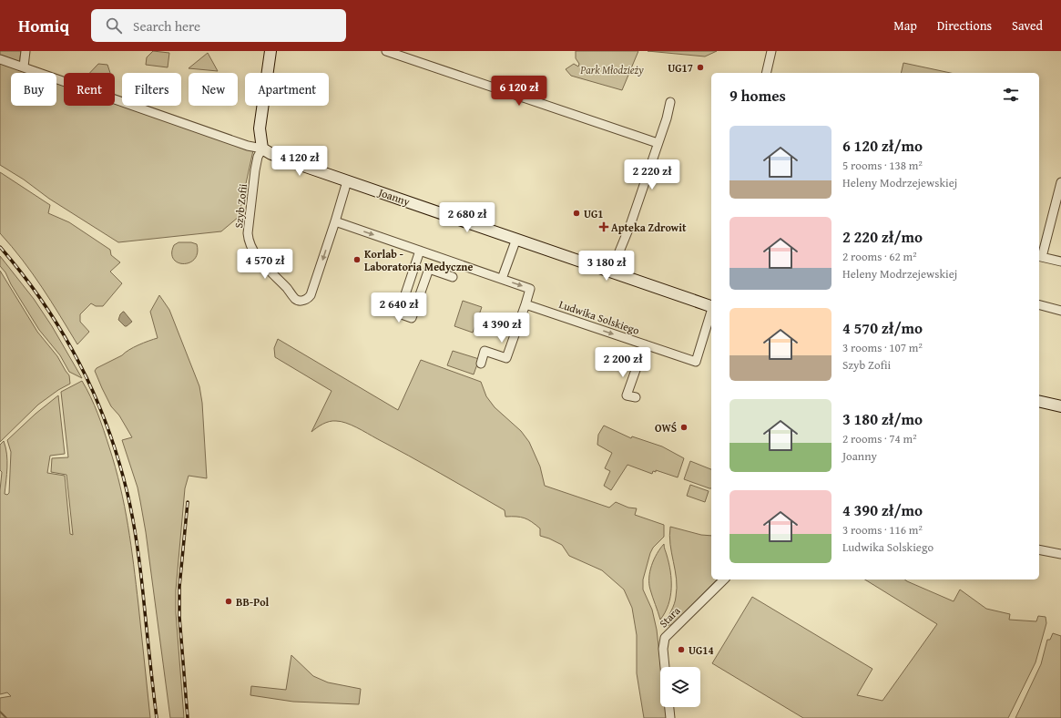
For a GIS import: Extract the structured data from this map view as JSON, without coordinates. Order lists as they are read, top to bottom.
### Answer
{
  "streets": {
    "street": [
      "Joanny",
      "Szyb Zofii",
      "Ludwika Solskiego",
      "Stara"
    ]
  },
  "crossings": [
    ["Joanny", "Szyb Zofii"]
  ],
  "one_way": ["Ludwika Solskiego"],
  "parks": ["Park Młodzieży"],
  "places": {
    "other": [
      "UG17",
      "UG1",
      "Korlab - Laboratoria Medyczne",
      "OWŚ",
      "BB-Pol",
      "UG14"
    ],
    "health": ["Apteka Zdrowit"]
  },
  "page": {
    "header": "Homiq",
    "search": "Search here",
    "nav": ["Map", "Directions", "Saved"],
    "chip": [
      "Buy",
      "Rent",
      "Filters",
      "New",
      "Apartment"
    ],
    "heading": "9 homes",
    "price": [
      "6 120 zł",
      "4 120 zł",
      "2 220 zł",
      "2 680 zł",
      "4 570 zł",
      "3 180 zł",
      "2 640 zł",
      "4 390 zł",
      "2 200 zł"
    ],
    "list": [
      {
        "name": "6 120 zł/mo",
        "note": "5 rooms · 138 m² · Heleny Modrzejewskiej"
      },
      {
        "name": "2 220 zł/mo",
        "note": "2 rooms · 62 m² · Heleny Modrzejewskiej"
      },
      {
        "name": "4 570 zł/mo",
        "note": "3 rooms · 107 m² · Szyb Zofii"
      },
      {
        "name": "3 180 zł/mo",
        "note": "2 rooms · 74 m² · Joanny"
      },
      {
        "name": "4 390 zł/mo",
        "note": "3 rooms · 116 m² · Ludwika Solskiego"
      }
    ]
  }
}
